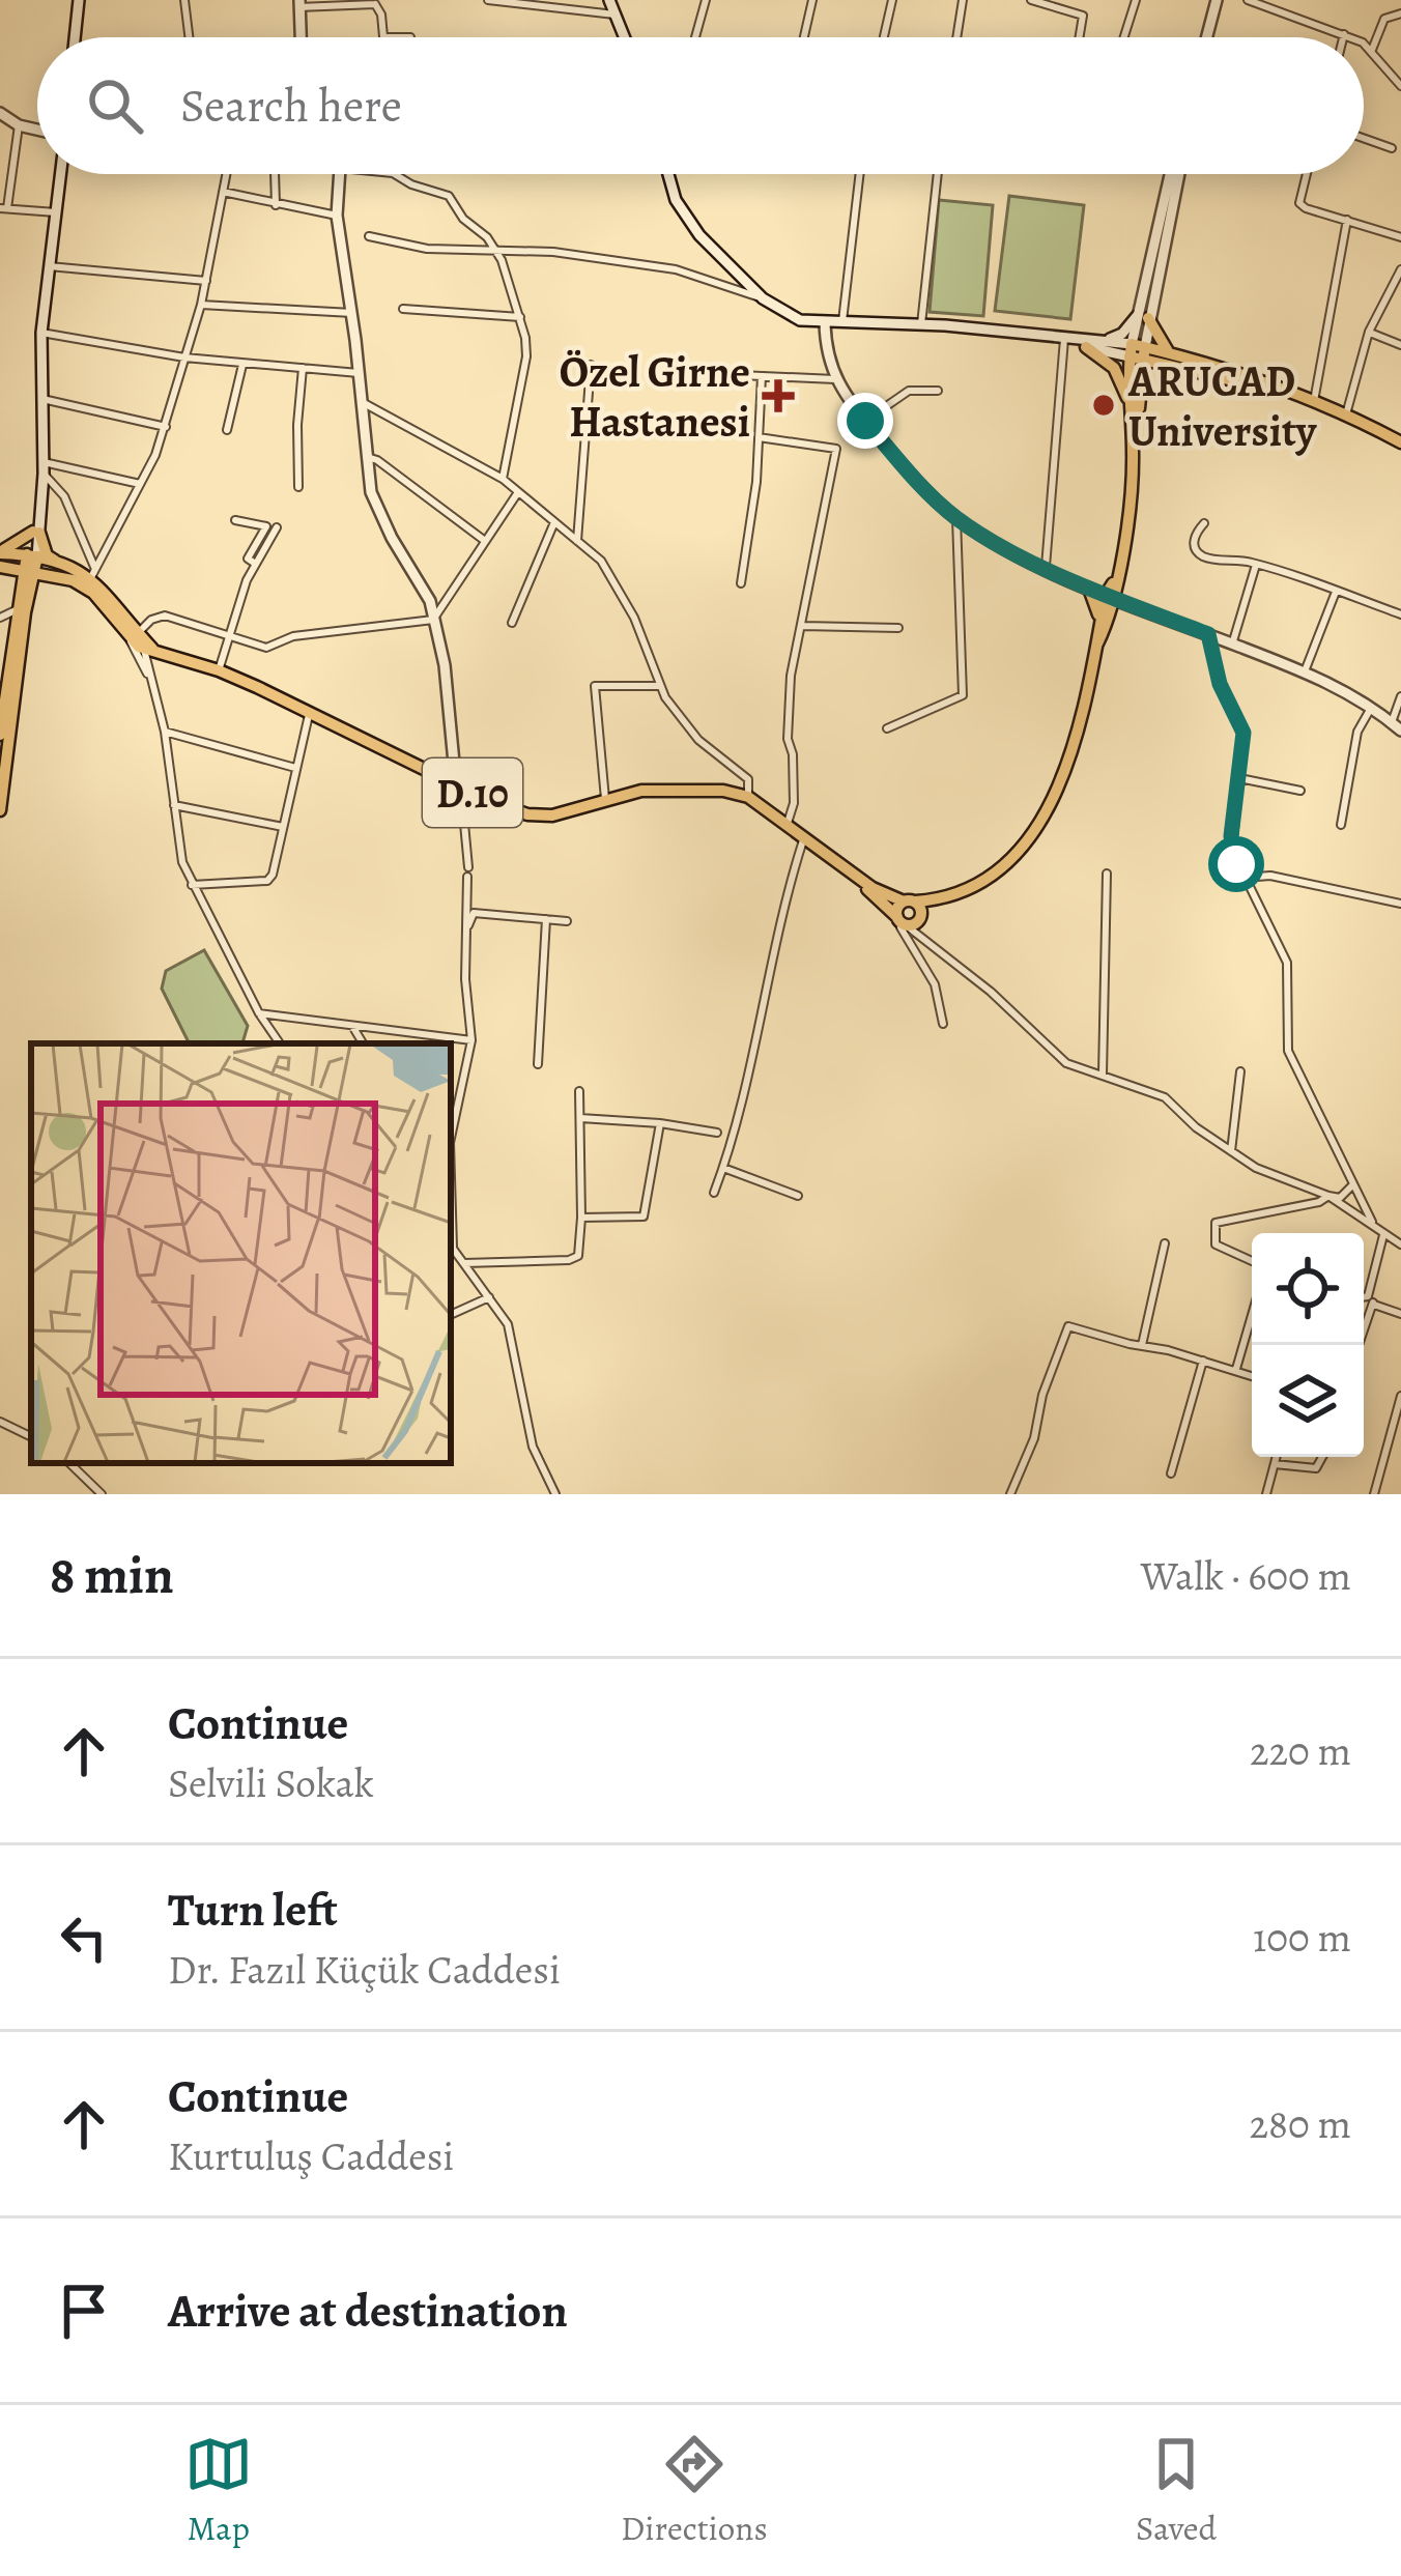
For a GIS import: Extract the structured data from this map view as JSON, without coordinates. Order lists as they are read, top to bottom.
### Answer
{
  "streets": {
    "main road": ["D.10"]
  },
  "places": {
    "health": ["Özel Girne Hastanesi"],
    "other": ["ARUCAD University"]
  },
  "page": {
    "search": "Search here",
    "heading": ["8 min", "Walk · 600 m"],
    "list": [
      ["Continue", "Selvili Sokak", "220 m"],
      ["Turn left", "Dr. Fazıl Küçük Caddesi", "100 m"],
      ["Continue", "Kurtuluş Caddesi", "280 m"],
      "Arrive at destination"
    ],
    "nav": ["Map", "Directions", "Saved"]
  }
}
